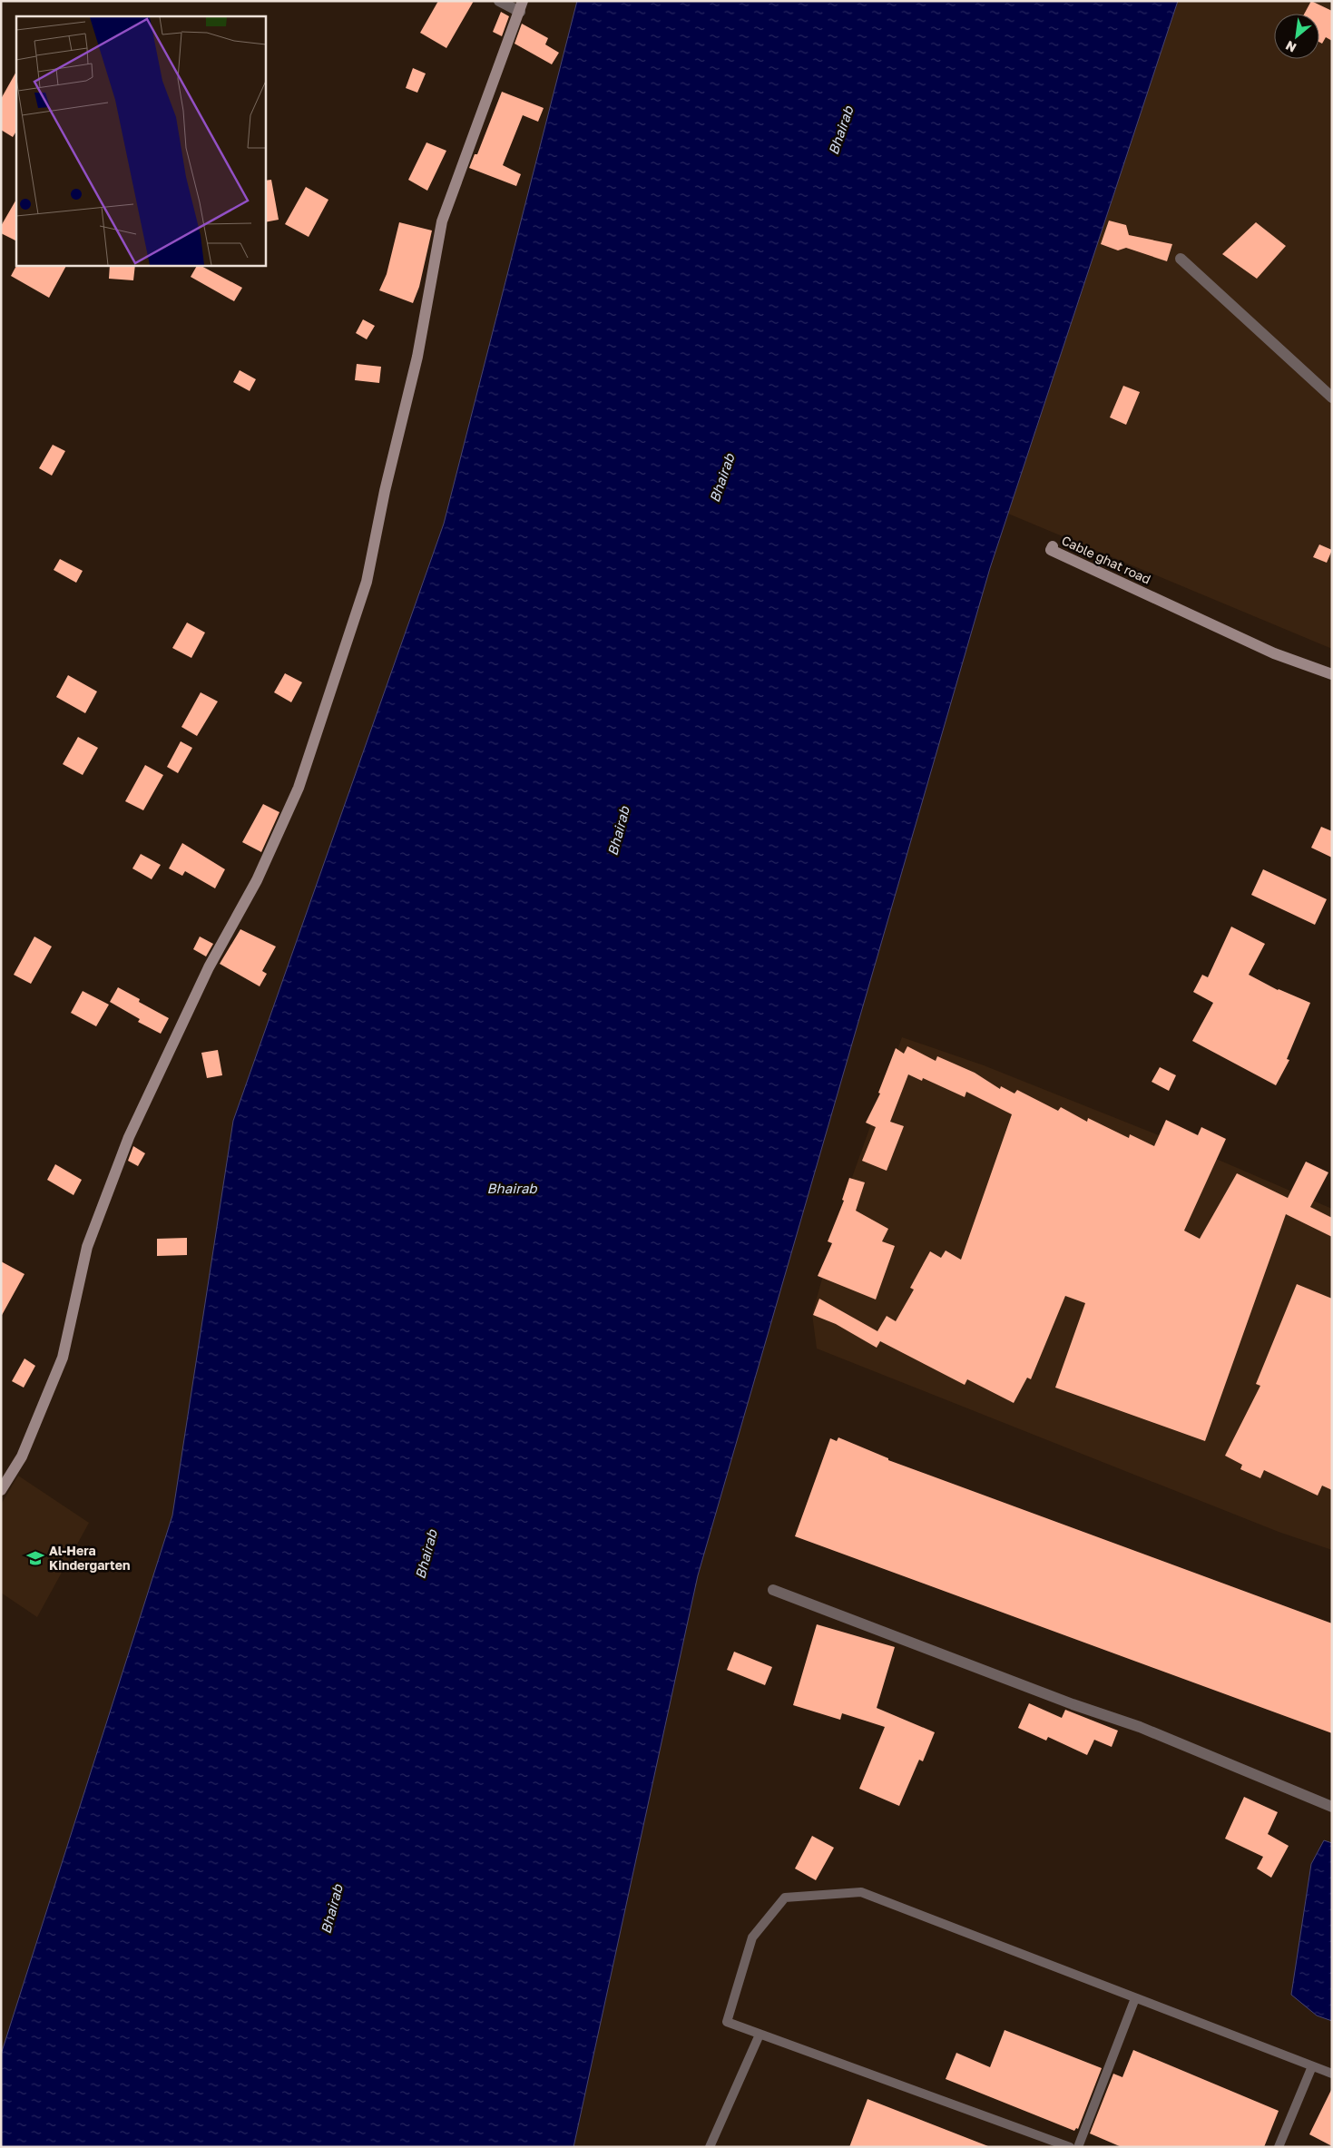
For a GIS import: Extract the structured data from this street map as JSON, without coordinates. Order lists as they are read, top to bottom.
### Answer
{
  "streets": {
    "street": ["Cable ghat road"]
  },
  "water": ["Bhairab"],
  "places": {
    "school or university": ["Al-Hera Kindergarten"]
  },
  "north": "bottom left"
}
